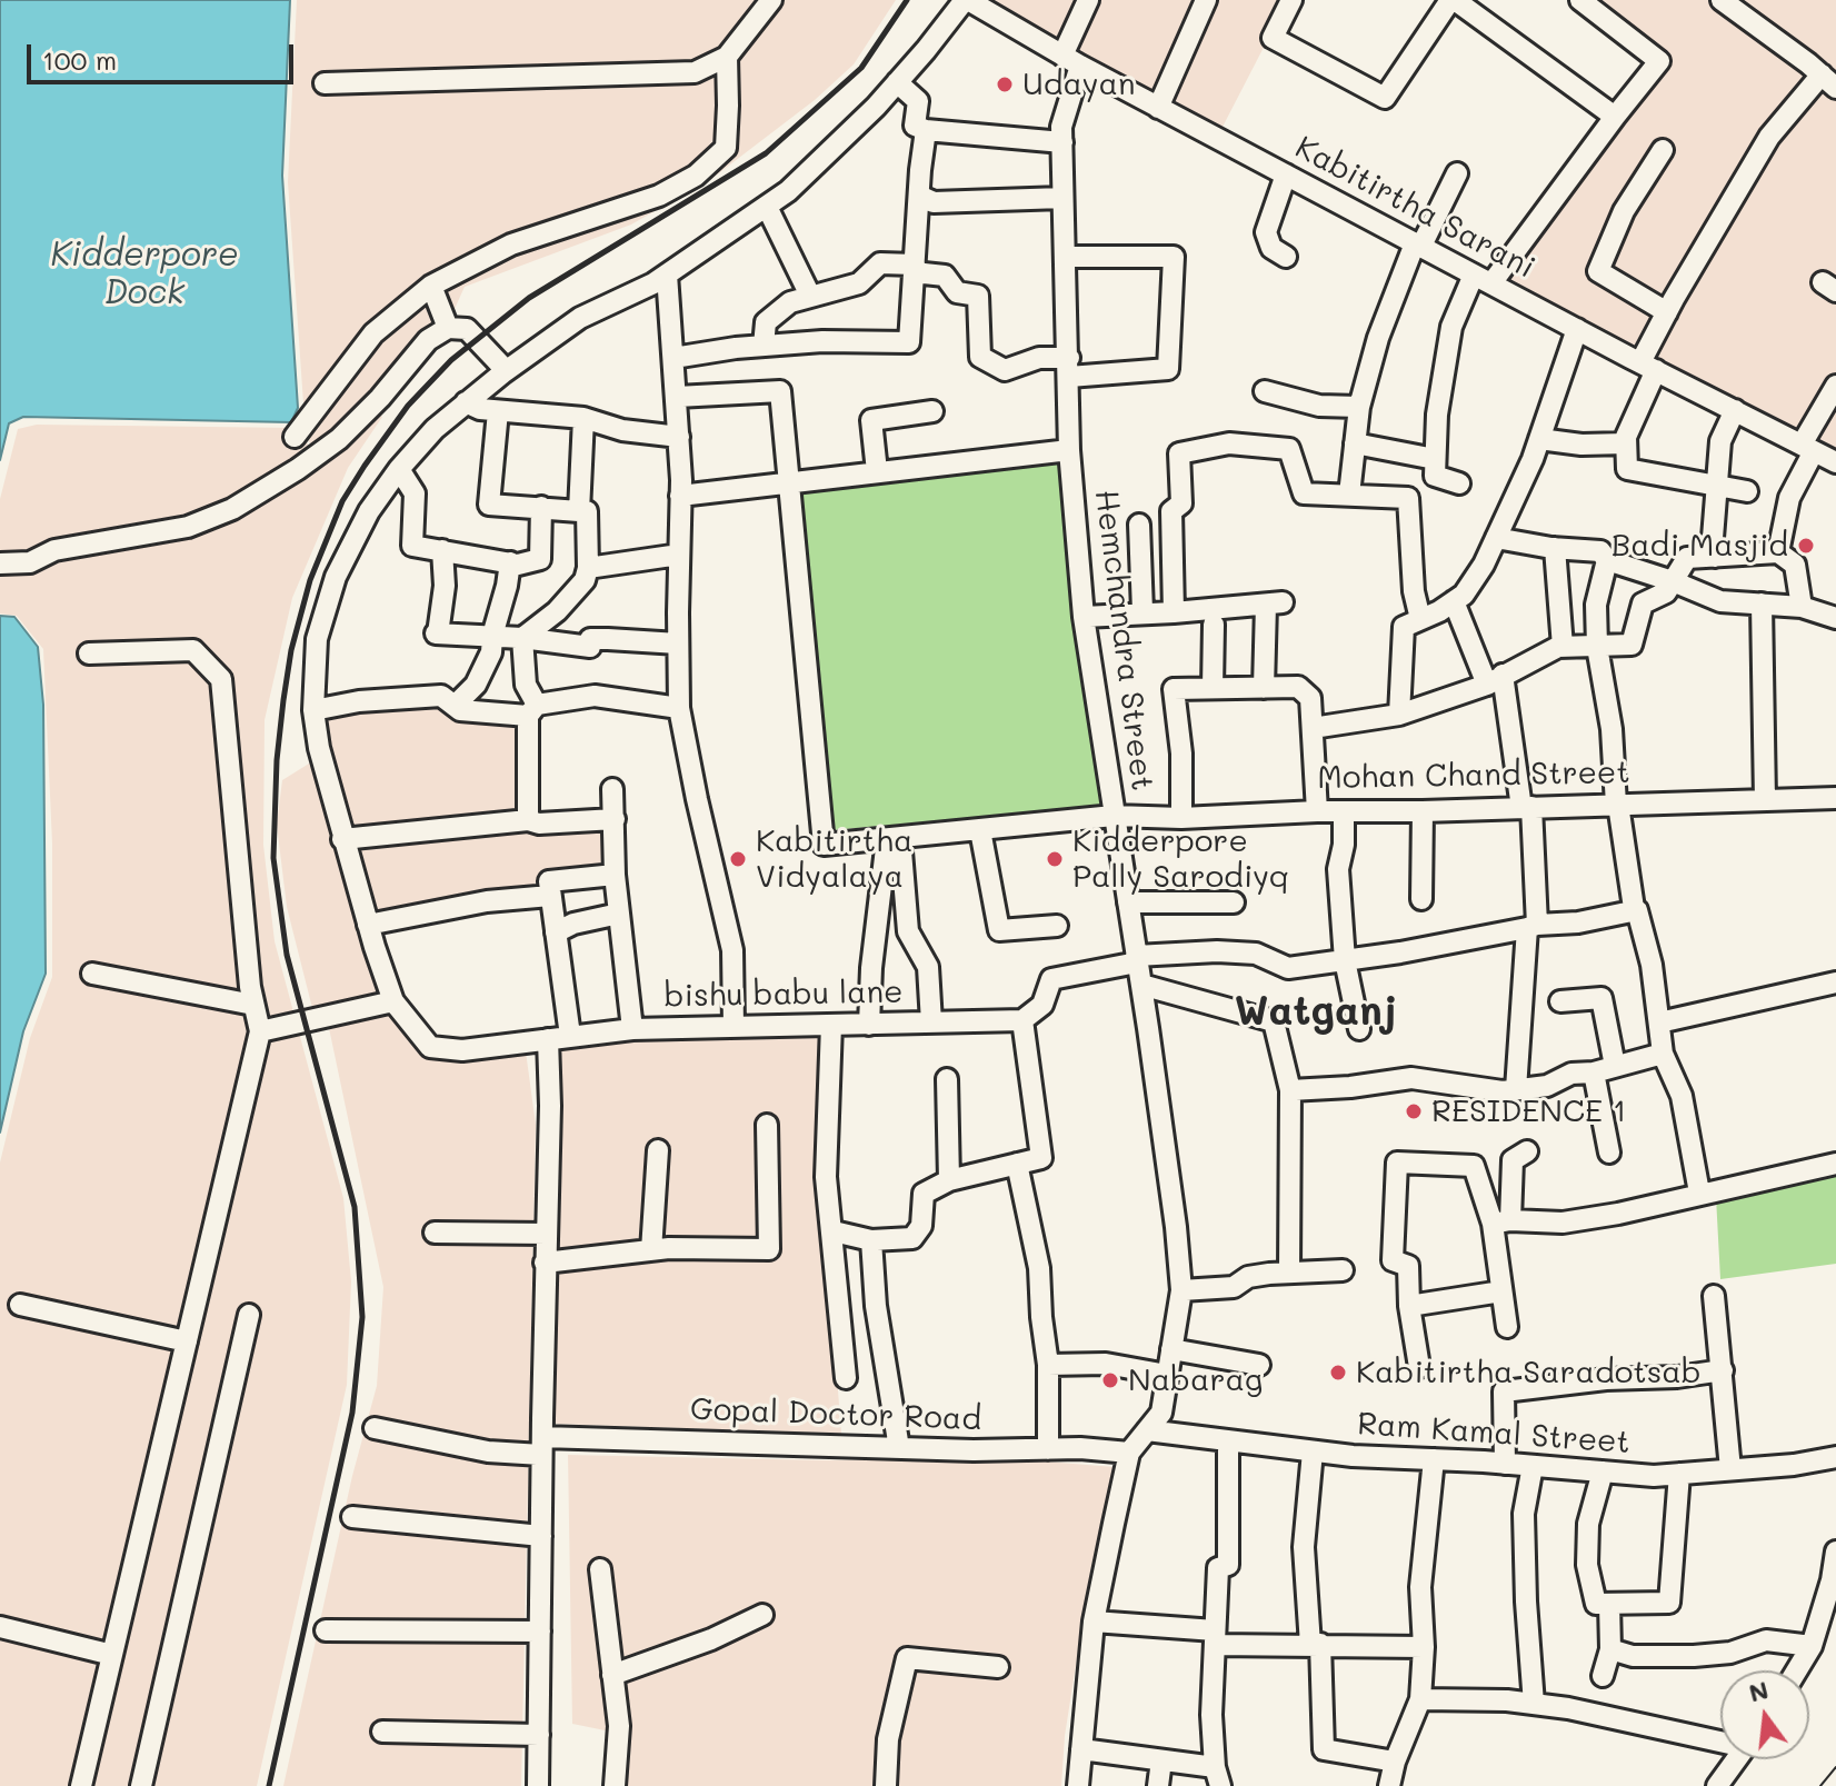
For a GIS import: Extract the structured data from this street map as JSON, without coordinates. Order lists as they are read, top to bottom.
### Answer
{
  "streets": {
    "street": [
      "Kabitirtha Sarani",
      "Hemchandra Street",
      "Mohan Chand Street",
      "bishu babu lane",
      "Gopal Doctor Road",
      "Ram Kamal Street"
    ]
  },
  "crossings": [
    ["Kabitirtha Sarani", "Hemchandra Street"],
    ["Hemchandra Street", "Mohan Chand Street"],
    ["Hemchandra Street", "Gopal Doctor Road"],
    ["Hemchandra Street", "Ram Kamal Street"]
  ],
  "districts": ["Watganj"],
  "water": ["Kidderpore Dock"],
  "places": [
    "Udayan",
    "Badi Masjid",
    "Kabitirtha Vidyalaya",
    "Kidderpore Pally Sarodiyq",
    "RESIDENCE 1",
    "Kabitirtha Saradotsab",
    "Nabarag"
  ],
  "scale_bar": "100 m",
  "north": "top"
}
